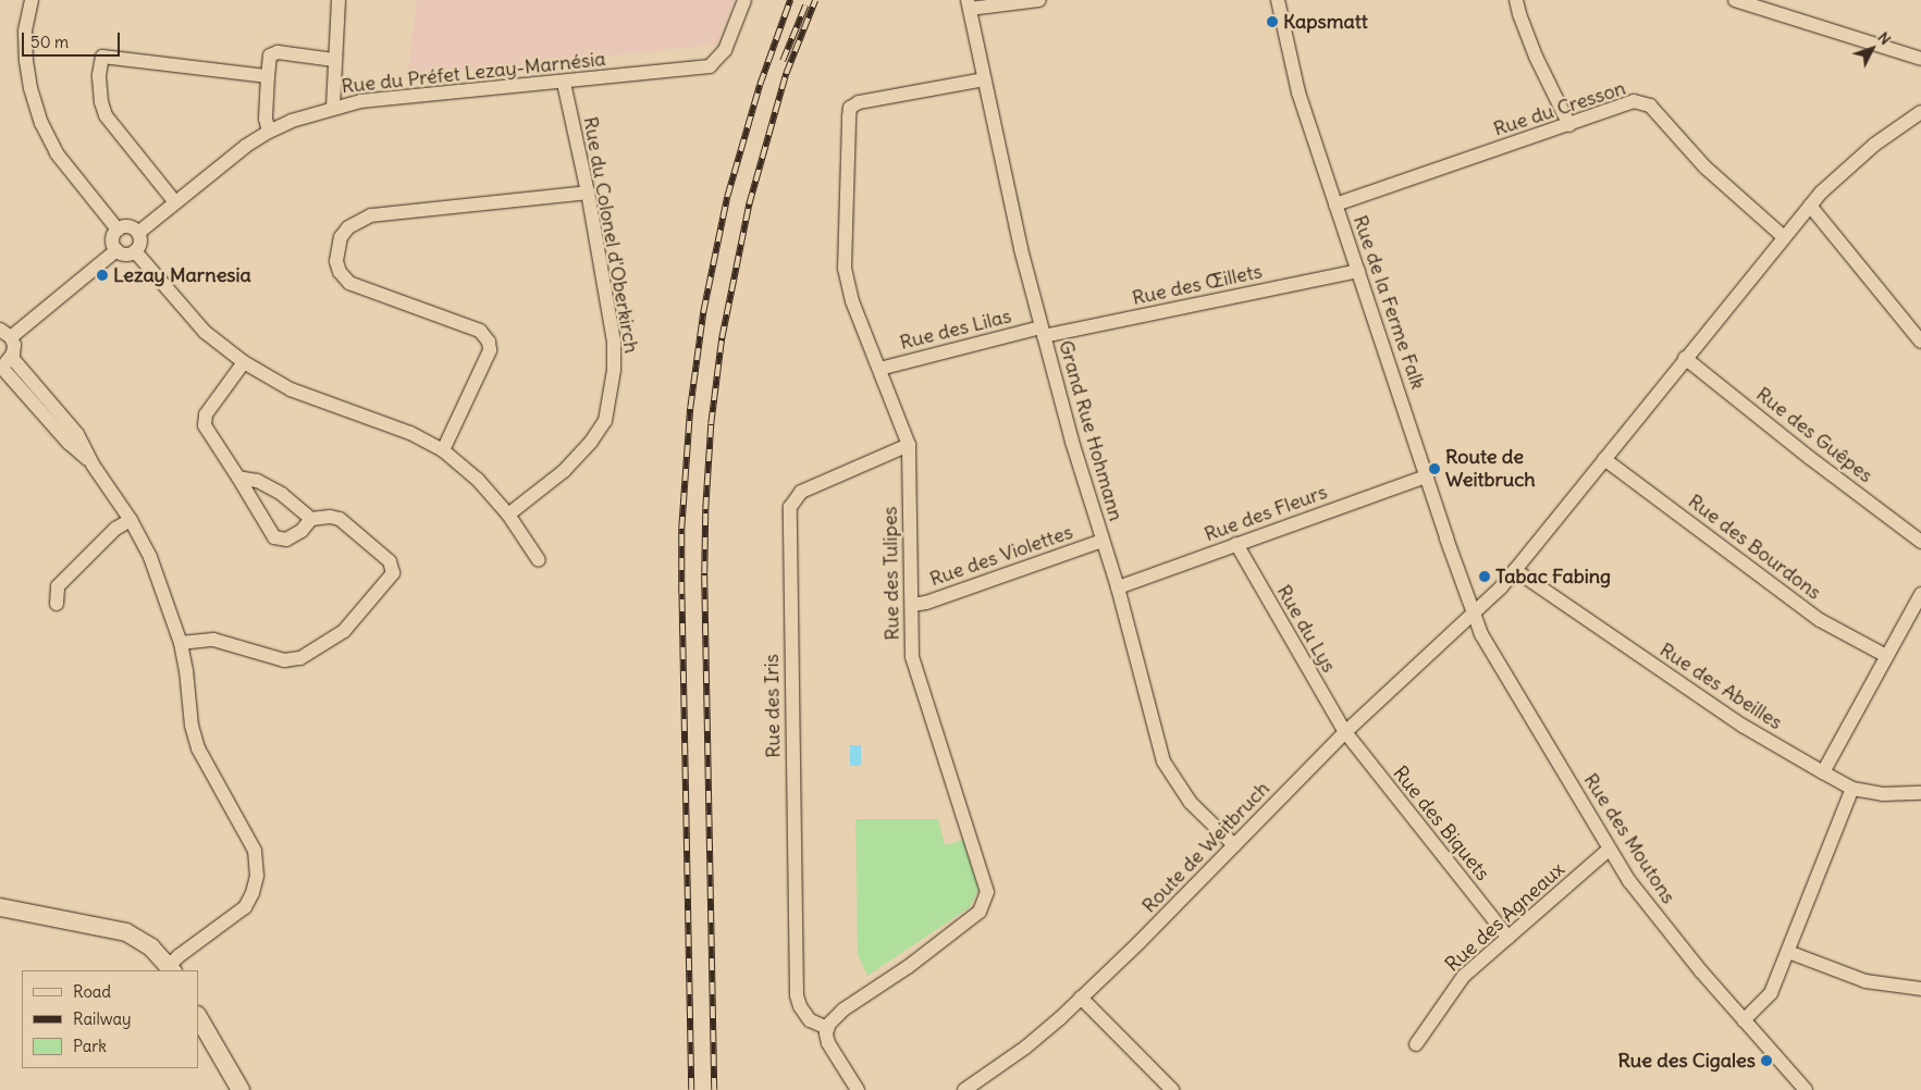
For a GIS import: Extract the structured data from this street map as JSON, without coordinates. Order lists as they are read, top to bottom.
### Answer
{
  "streets": {
    "street": [
      "Rue du Préfet Lezay-Marnésia",
      "Rue du Cresson",
      "Rue du Colonel d'Oberkirch",
      "Rue des Œillets",
      "Rue de la Ferme Falk",
      "Rue des Lilas",
      "Grand Rue Hohmann",
      "Rue des Guêpes",
      "Rue des Fleurs",
      "Rue des Bourdons",
      "Rue des Violettes",
      "Rue des Tulipes",
      "Rue du Lys",
      "Rue des Abeilles",
      "Rue des Iris",
      "Rue des Biquets",
      "Rue des Moutons",
      "Route de Weitbruch",
      "Rue des Agneaux"
    ]
  },
  "crossings": [
    ["Rue du Préfet Lezay-Marnésia", "Rue du Colonel d'Oberkirch"],
    ["Rue du Cresson", "Rue de la Ferme Falk"],
    ["Rue du Cresson", "Route de Weitbruch"],
    ["Rue des Œillets", "Rue de la Ferme Falk"],
    ["Rue des Œillets", "Rue des Lilas"],
    ["Rue des Œillets", "Grand Rue Hohmann"],
    ["Rue de la Ferme Falk", "Rue des Fleurs"],
    ["Rue de la Ferme Falk", "Rue des Moutons"],
    ["Rue de la Ferme Falk", "Route de Weitbruch"],
    ["Rue des Lilas", "Grand Rue Hohmann"],
    ["Rue des Lilas", "Rue des Tulipes"],
    ["Grand Rue Hohmann", "Rue des Fleurs"],
    ["Grand Rue Hohmann", "Rue des Violettes"],
    ["Grand Rue Hohmann", "Rue des Tulipes"],
    ["Grand Rue Hohmann", "Route de Weitbruch"],
    ["Rue des Guêpes", "Route de Weitbruch"],
    ["Rue des Fleurs", "Rue du Lys"],
    ["Rue des Bourdons", "Route de Weitbruch"],
    ["Rue des Violettes", "Rue des Tulipes"],
    ["Rue des Tulipes", "Rue des Iris"],
    ["Rue du Lys", "Rue des Biquets"],
    ["Rue du Lys", "Route de Weitbruch"],
    ["Rue des Abeilles", "Route de Weitbruch"],
    ["Rue des Biquets", "Route de Weitbruch"],
    ["Rue des Biquets", "Rue des Agneaux"],
    ["Rue des Moutons", "Route de Weitbruch"],
    ["Rue des Moutons", "Rue des Agneaux"]
  ],
  "places": [
    "Kapsmatt",
    "Lezay Marnesia",
    "Route de Weitbruch",
    "Tabac Fabing",
    "Rue des Cigales"
  ],
  "legend": ["Road", "Railway", "Park"],
  "scale_bar": "50 m",
  "north": "top right"
}
